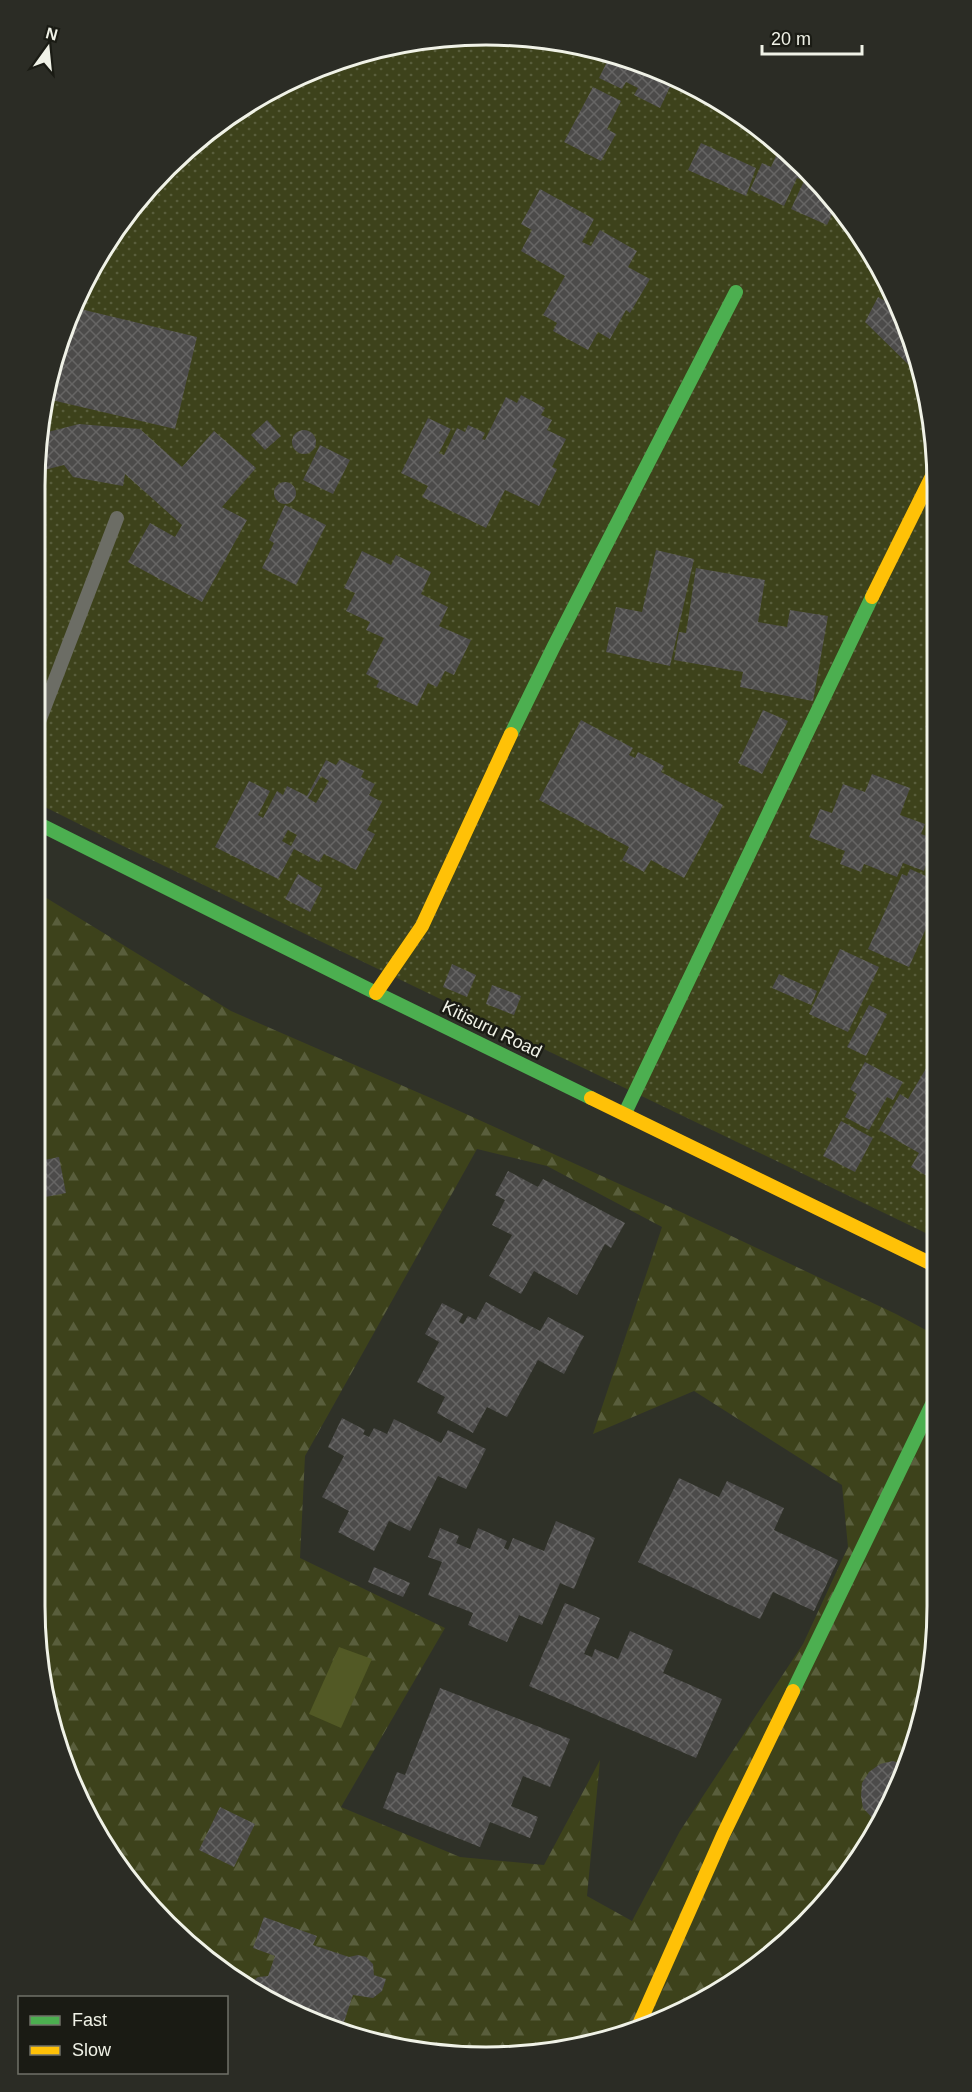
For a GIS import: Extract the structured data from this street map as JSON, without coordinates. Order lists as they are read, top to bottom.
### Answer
{
  "streets": {
    "street": ["Kitisuru Road"]
  },
  "legend": ["Fast", "Slow"],
  "scale_bar": "20 m",
  "north": "top"
}
